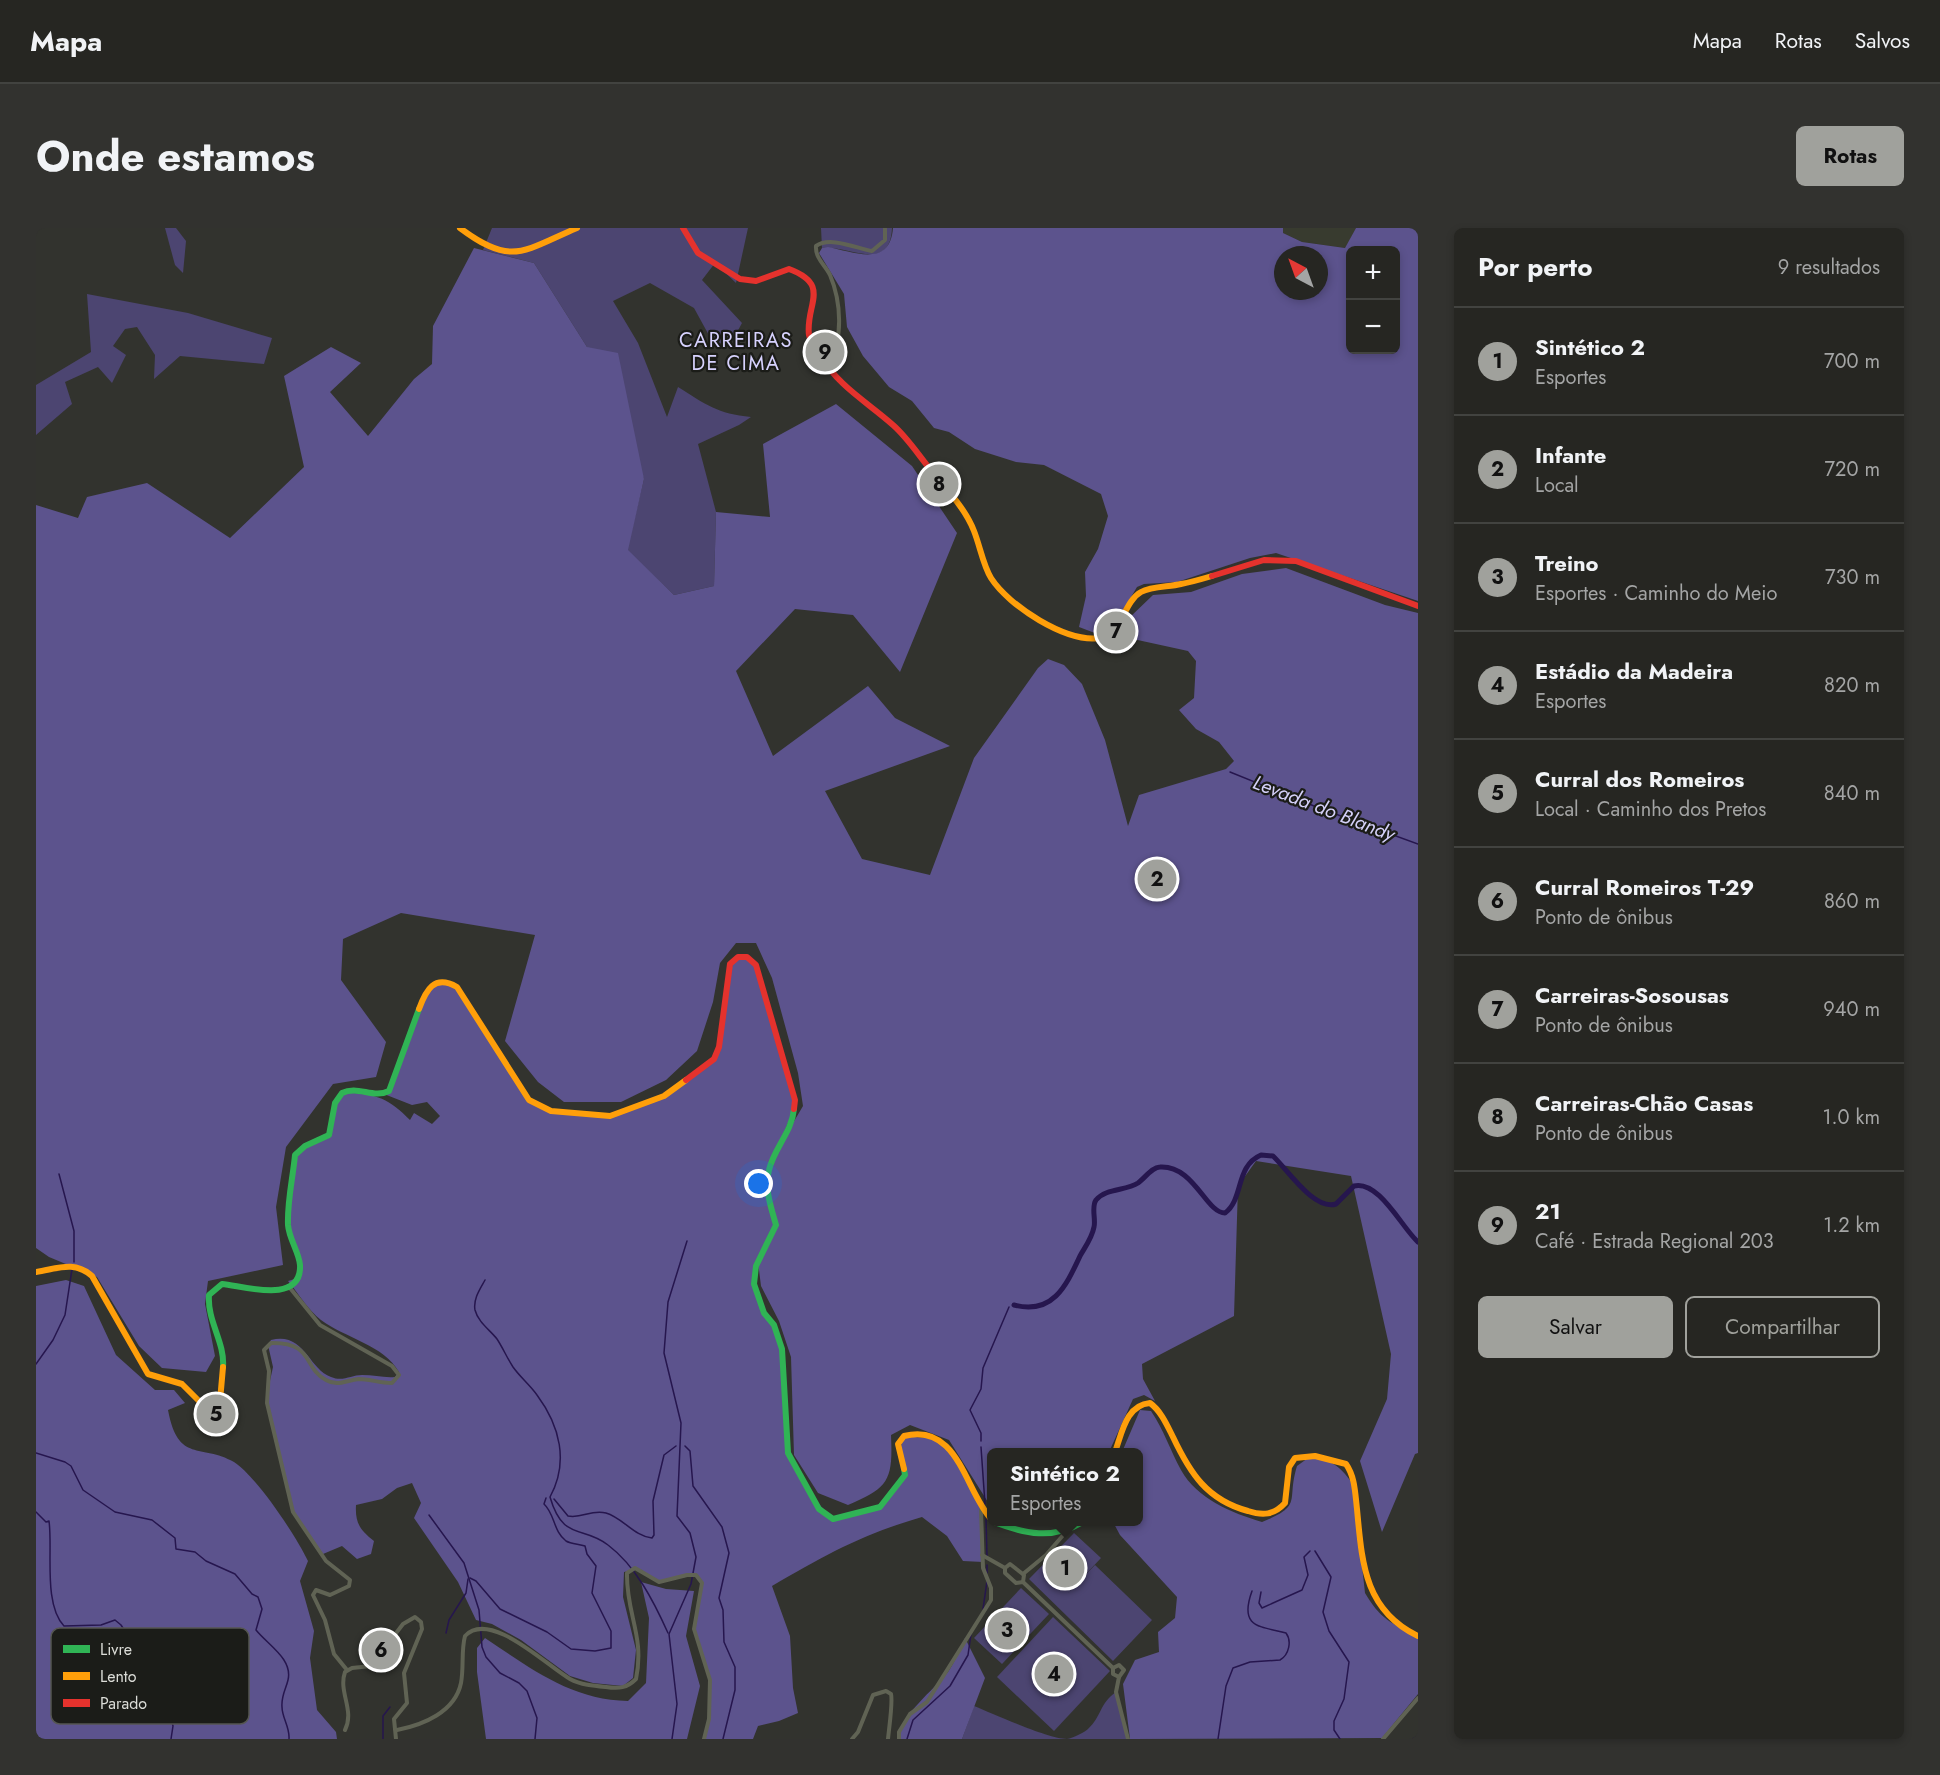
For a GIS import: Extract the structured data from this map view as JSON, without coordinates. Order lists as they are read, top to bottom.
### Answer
{
  "districts": ["CARREIRAS DE CIMA"],
  "water": ["Levada do Blandy"],
  "legend": ["Livre", "Lento", "Parado"],
  "north": "top left",
  "page": {
    "header": "Mapa",
    "nav": ["Mapa", "Rotas", "Salvos"],
    "title": "Onde estamos",
    "buttons": [
      "Rotas",
      ["Salvar", "Compartilhar"]
    ],
    "heading": ["Por perto", "9 resultados"],
    "map_buttons": ["+", "−"],
    "list": [
      {
        "mark": "1",
        "name": "Sintético 2",
        "note": "Esportes",
        "value": "700 m"
      },
      {
        "mark": "2",
        "name": "Infante",
        "note": "Local",
        "value": "720 m"
      },
      {
        "mark": "3",
        "name": "Treino",
        "note": "Esportes · Caminho do Meio",
        "value": "730 m"
      },
      {
        "mark": "4",
        "name": "Estádio da Madeira",
        "note": "Esportes",
        "value": "820 m"
      },
      {
        "mark": "5",
        "name": "Curral dos Romeiros",
        "note": "Local · Caminho dos Pretos",
        "value": "840 m"
      },
      {
        "mark": "6",
        "name": "Curral Romeiros T-29",
        "note": "Ponto de ônibus",
        "value": "860 m"
      },
      {
        "mark": "7",
        "name": "Carreiras-Sosousas",
        "note": "Ponto de ônibus",
        "value": "940 m"
      },
      {
        "mark": "8",
        "name": "Carreiras-Chão Casas",
        "note": "Ponto de ônibus",
        "value": "1.0 km"
      },
      {
        "mark": "9",
        "name": "21",
        "note": "Café · Estrada Regional 203",
        "value": "1.2 km"
      }
    ],
    "pins": [
      "9",
      "8",
      "7",
      "2",
      "5",
      "1",
      "3",
      "6",
      "4"
    ],
    "popup": ["Sintético 2", "Esportes"]
  }
}
